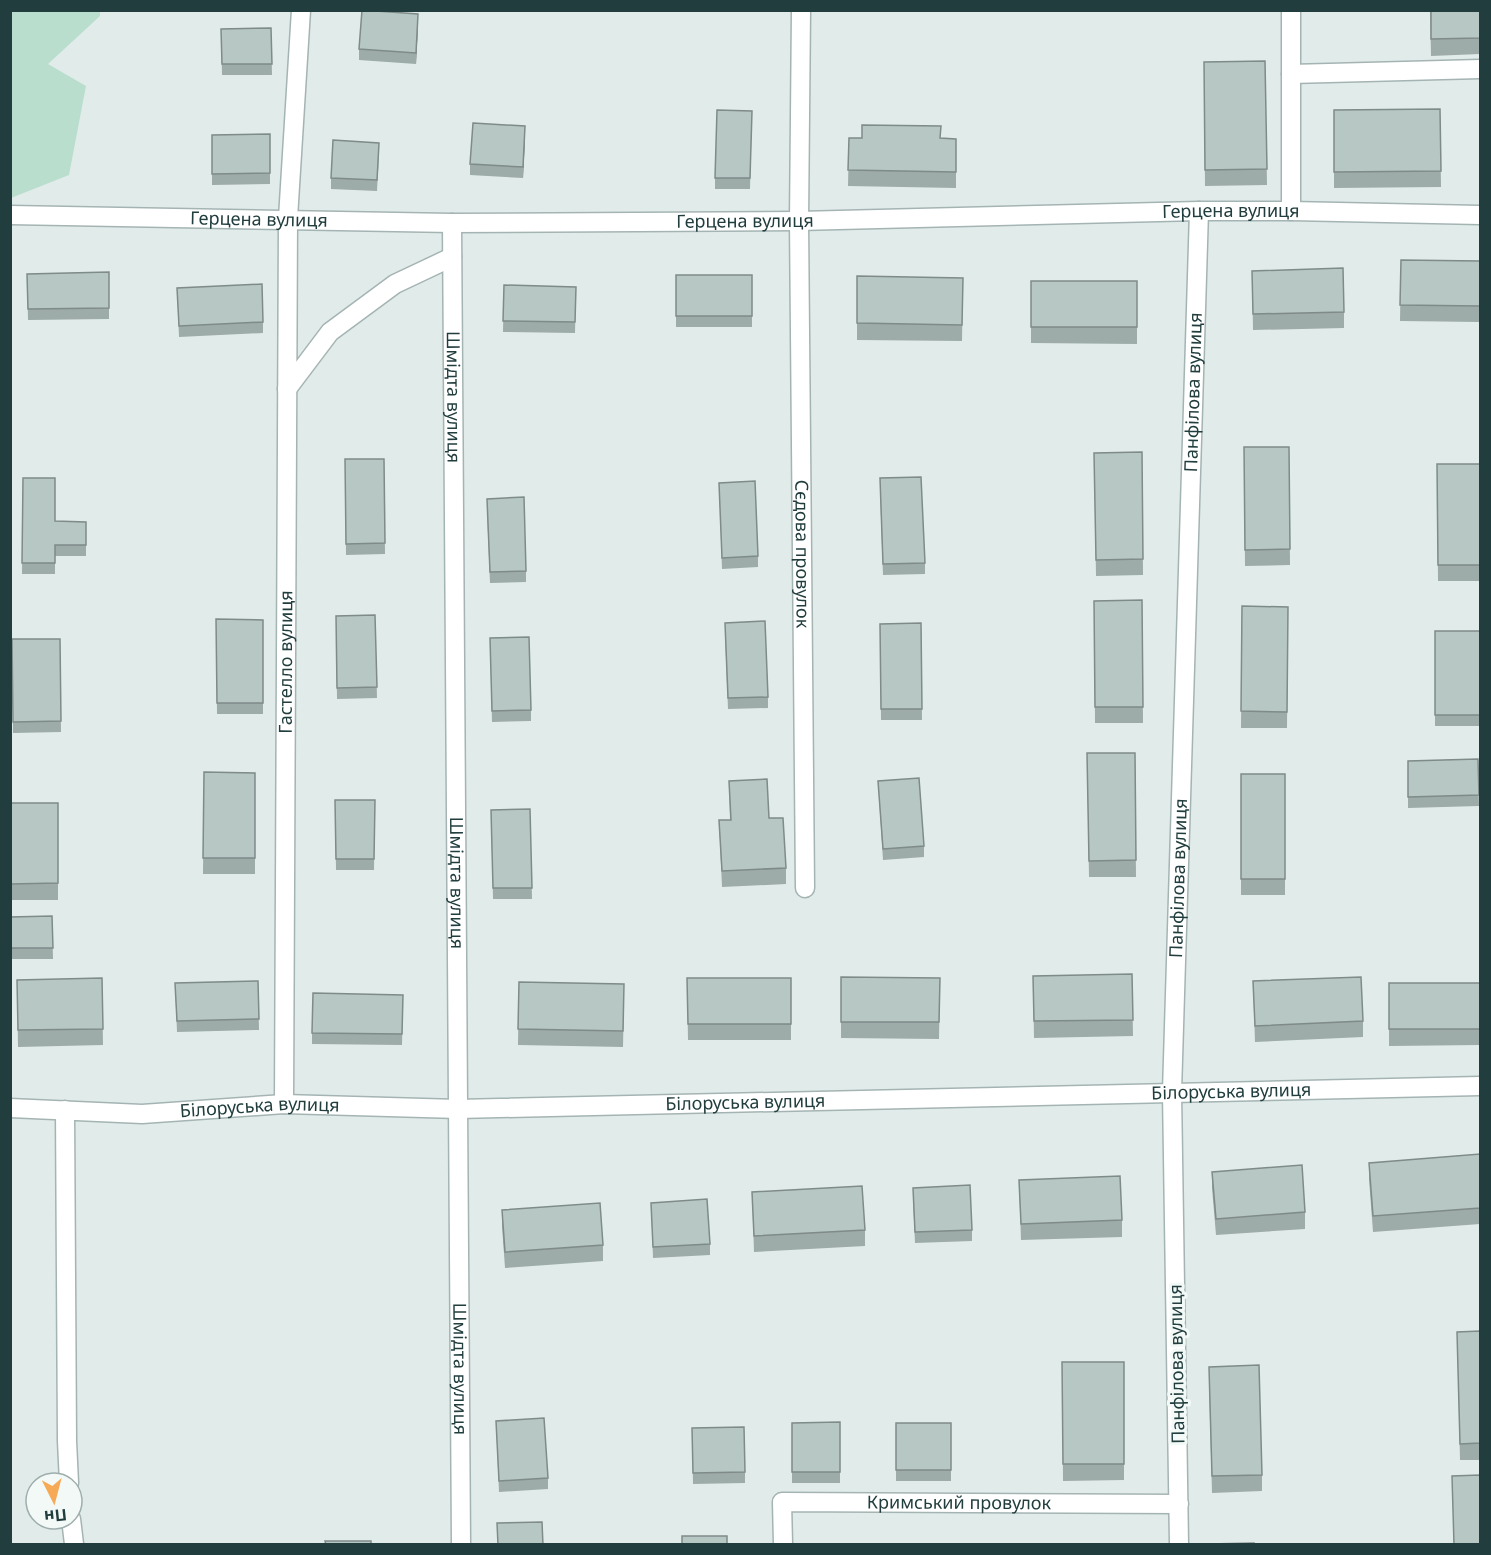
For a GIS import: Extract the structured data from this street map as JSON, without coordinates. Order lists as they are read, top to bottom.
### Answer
{
  "streets": {
    "street": [
      "Герцена вулиця",
      "Панфілова вулиця",
      "Шмідта вулиця",
      "Сєдова провулок",
      "Гастелло вулиця",
      "Білоруська вулиця",
      "Кримський провулок"
    ]
  },
  "crossings": [
    ["Герцена вулиця", "Панфілова вулиця"],
    ["Герцена вулиця", "Шмідта вулиця"],
    ["Герцена вулиця", "Сєдова провулок"],
    ["Герцена вулиця", "Гастелло вулиця"],
    ["Панфілова вулиця", "Білоруська вулиця"],
    ["Панфілова вулиця", "Кримський провулок"],
    ["Шмідта вулиця", "Білоруська вулиця"],
    ["Гастелло вулиця", "Білоруська вулиця"]
  ],
  "north": "bottom"
}
